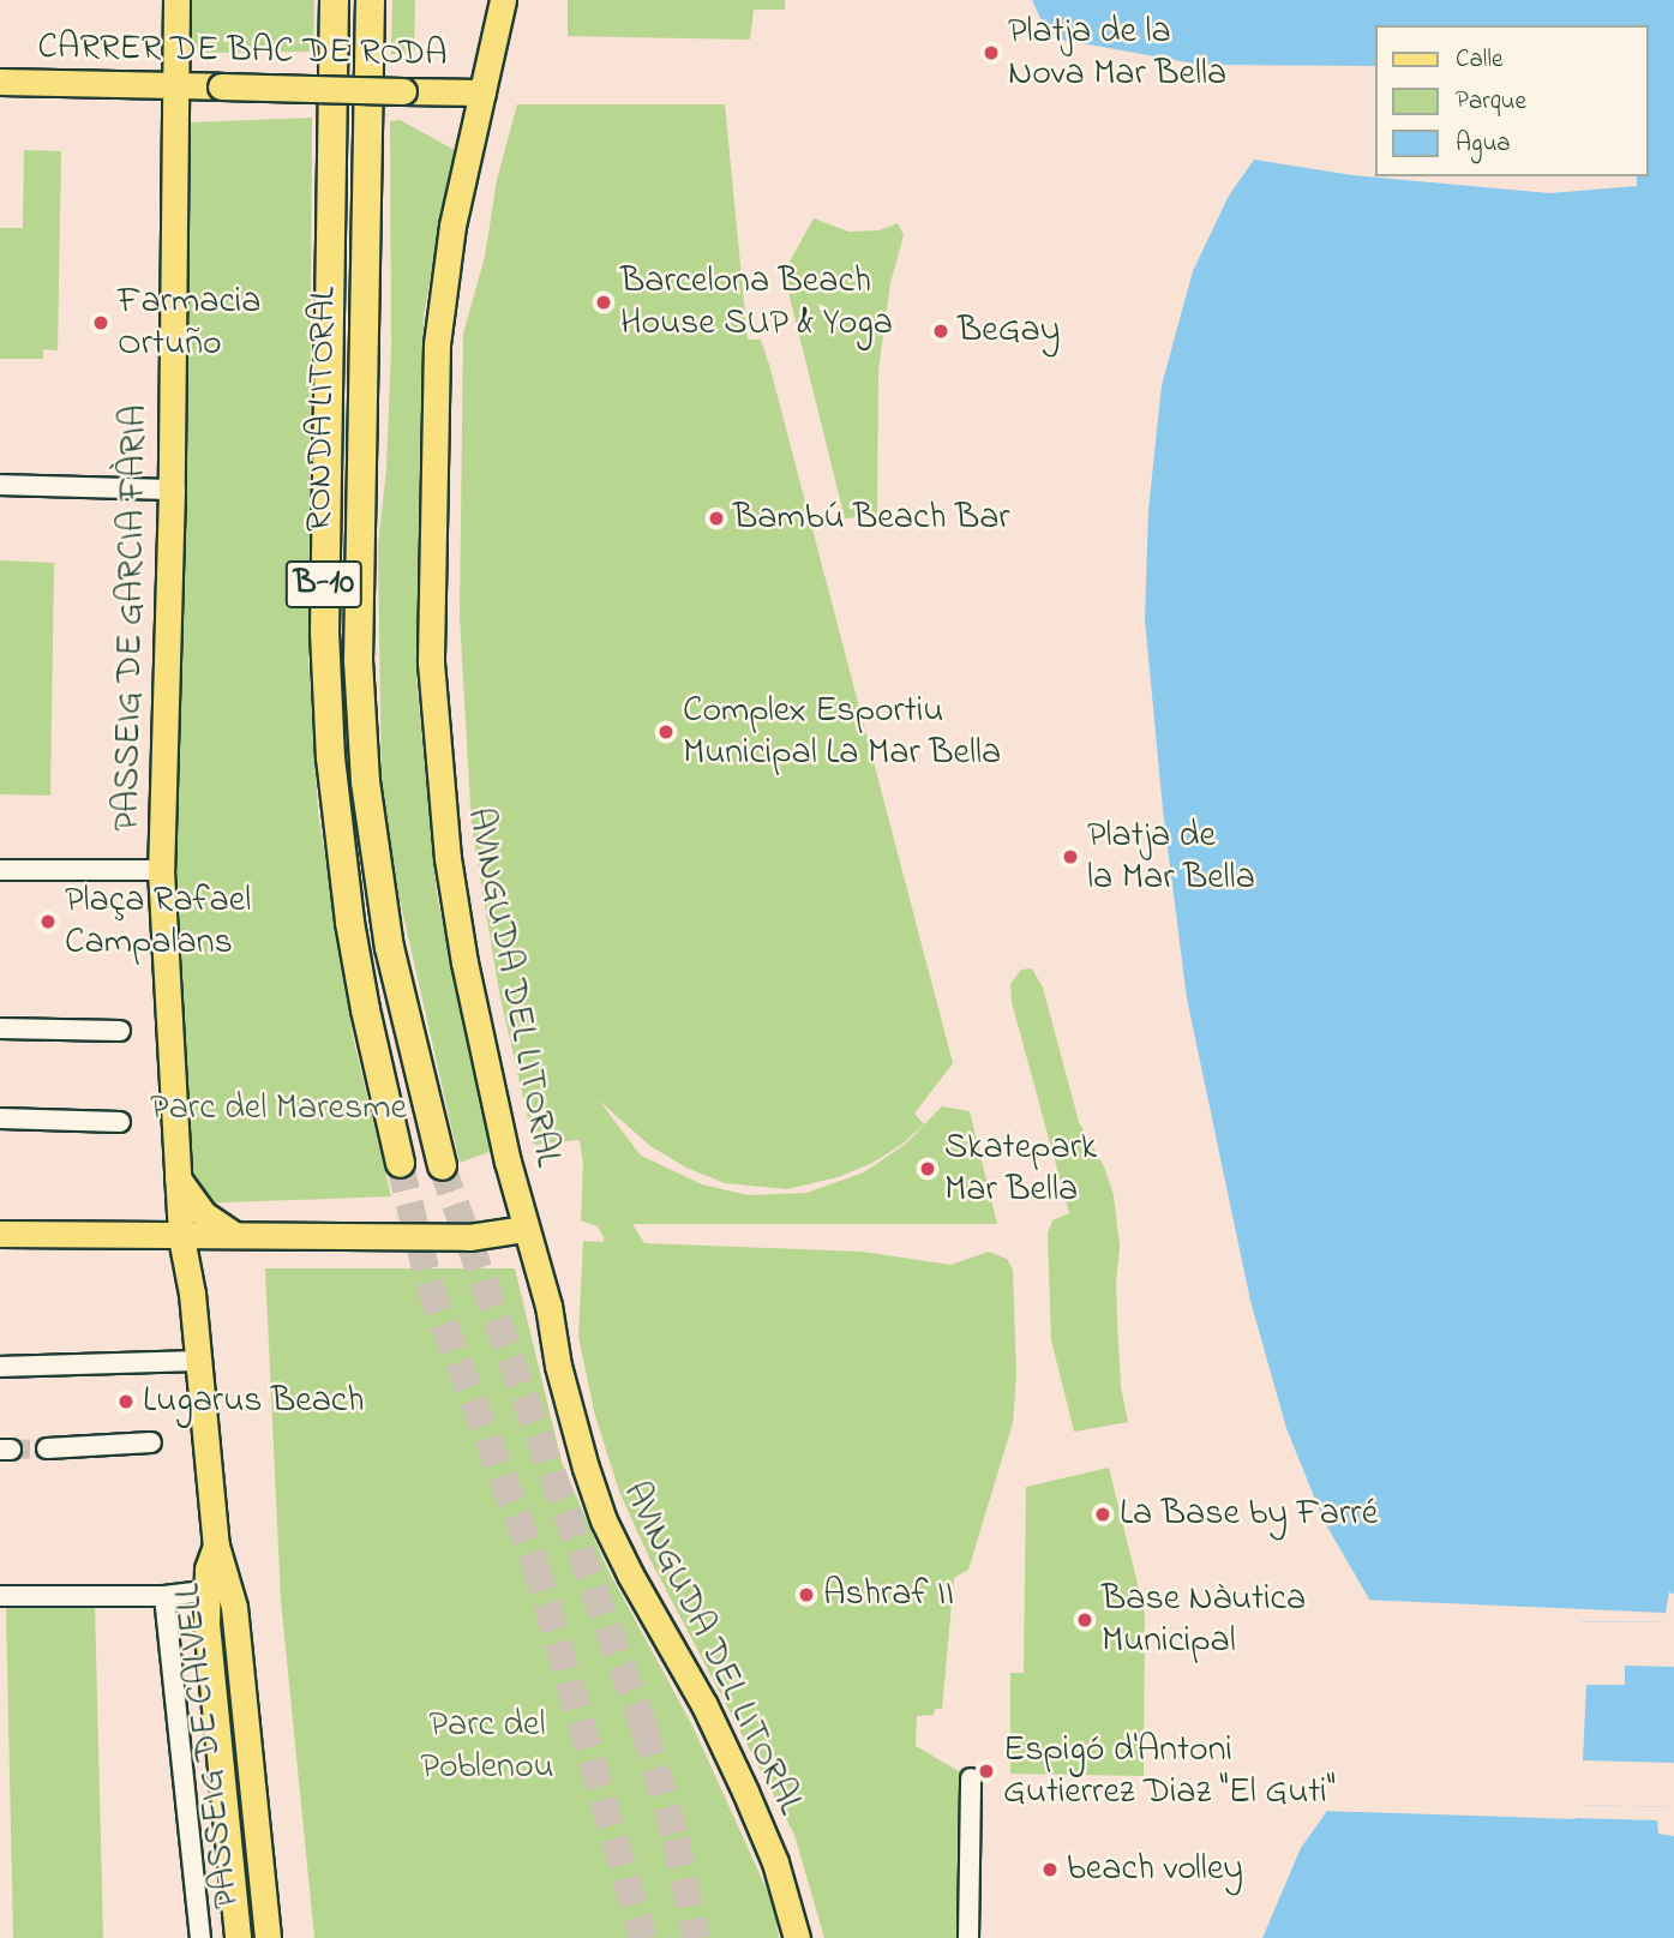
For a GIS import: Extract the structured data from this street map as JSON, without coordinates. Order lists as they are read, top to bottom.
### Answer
{
  "streets": {
    "highway": ["RONDA LITORAL", "B-10"],
    "main road": [
      "CARRER DE BAC DE RODA",
      "PASSEIG DE GARCIA FÀRIA",
      "AVINGUDA DEL LITORAL",
      "PASSEIG DE CALVELL"
    ]
  },
  "crossings": [
    ["CARRER DE BAC DE RODA", "PASSEIG DE GARCIA FÀRIA"],
    ["CARRER DE BAC DE RODA", "AVINGUDA DEL LITORAL"],
    ["PASSEIG DE GARCIA FÀRIA", "PASSEIG DE CALVELL"]
  ],
  "parks": ["Parc del Maresme", "Parc del Poblenou"],
  "places": [
    "Platja de la Nova Mar Bella",
    "Barcelona Beach House SUP & Yoga",
    "Farmacia Ortuño",
    "BeGay",
    "Bambú Beach Bar",
    "Complex Esportiu Municipal La Mar Bella",
    "Platja de la Mar Bella",
    "Plaça Rafael Campalans",
    "Skatepark Mar Bella",
    "Lugarus Beach",
    "La Base by Farré",
    "Ashraf II",
    "Base Nàutica Municipal",
    "Espigó d'Antoni Gutierrez Diaz \"El Guti\"",
    "beach volley"
  ],
  "legend": ["Calle", "Parque", "Agua"]
}
